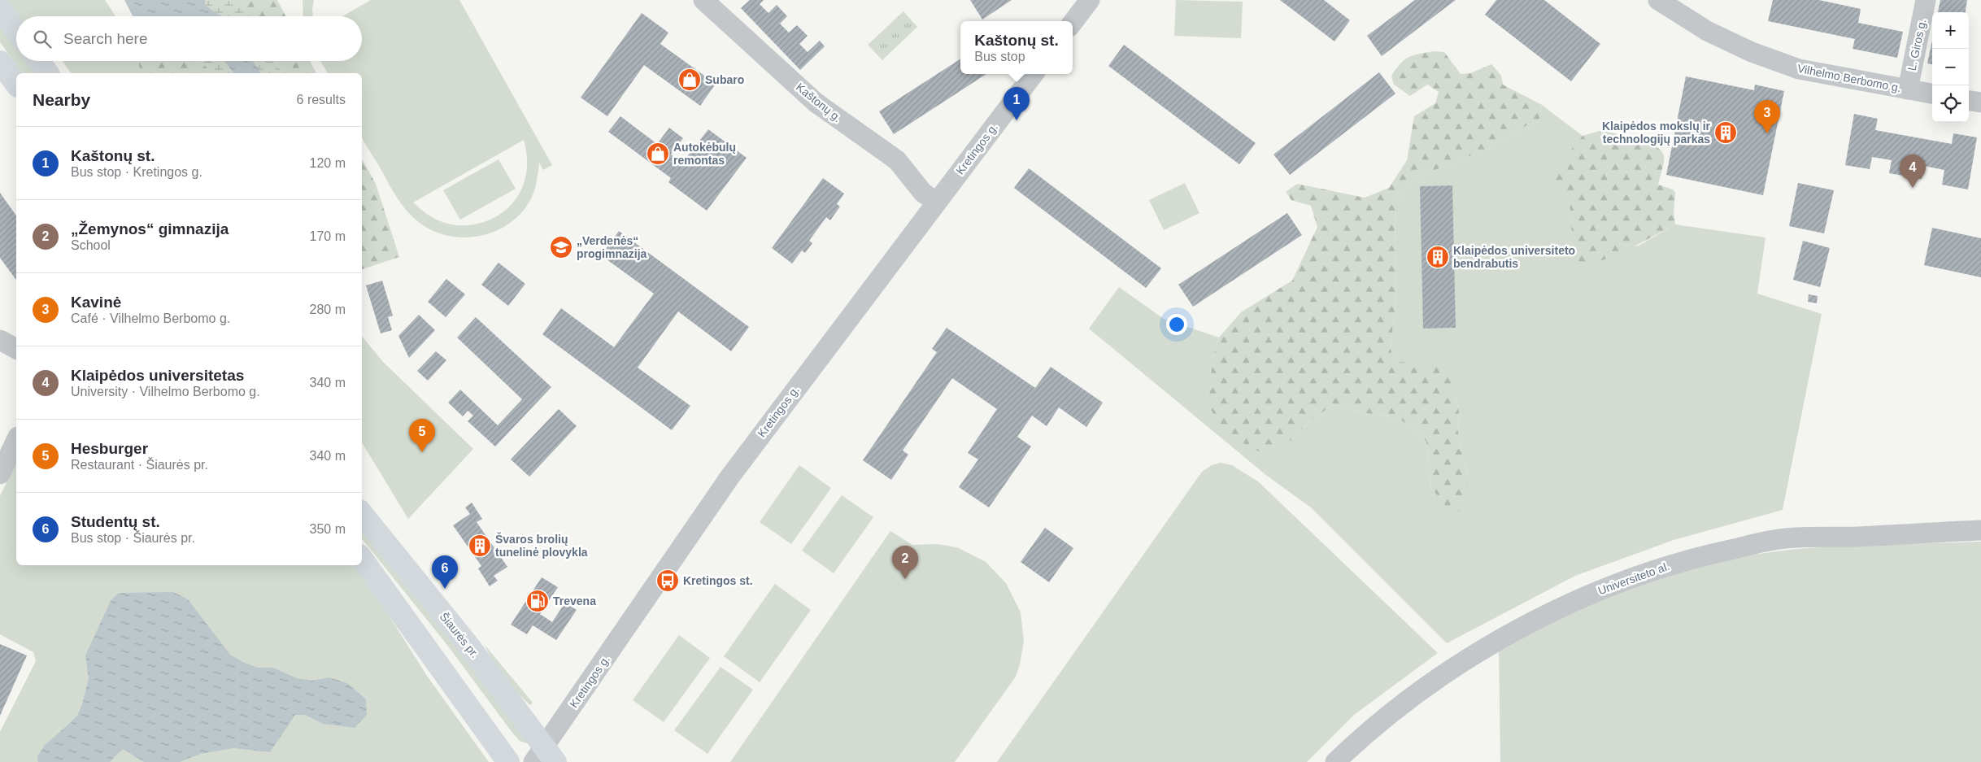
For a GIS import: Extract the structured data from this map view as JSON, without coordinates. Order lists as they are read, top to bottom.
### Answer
{
  "streets": {
    "main road": ["Šiaurės pr."],
    "street": [
      "L. Giros g.",
      "Vilhelmo Berbomo g.",
      "Kaštonų g.",
      "Kretingos g.",
      "Universiteto al."
    ]
  },
  "crossings": [
    ["L. Giros g.", "Vilhelmo Berbomo g."],
    ["Kaštonų g.", "Kretingos g."],
    ["Kretingos g.", "Šiaurės pr."]
  ],
  "places": {
    "shop": ["Subaro", "Autokėbulų remontas"],
    "building": ["Klaipėdos mokslų ir technologijų parkas", "Klaipėdos universiteto bendrabutis", "Švaros brolių tunelinė plovykla"],
    "school or university": ["„Verdenės“ progimnazija"],
    "bus stop": ["Kretingos st."],
    "fuel station": ["Trevena"]
  },
  "page": {
    "map_buttons": ["+", "−"],
    "search": "Search here",
    "popup": ["Kaštonų st.", "Bus stop"],
    "heading": ["Nearby", "6 results"],
    "pins": [
      "1",
      "3",
      "4",
      "5",
      "2",
      "6"
    ],
    "list": [
      {
        "mark": "1",
        "name": "Kaštonų st.",
        "note": "Bus stop · Kretingos g.",
        "value": "120 m"
      },
      {
        "mark": "2",
        "name": "„Žemynos“ gimnazija",
        "note": "School",
        "value": "170 m"
      },
      {
        "mark": "3",
        "name": "Kavinė",
        "note": "Café · Vilhelmo Berbomo g.",
        "value": "280 m"
      },
      {
        "mark": "4",
        "name": "Klaipėdos universitetas",
        "note": "University · Vilhelmo Berbomo g.",
        "value": "340 m"
      },
      {
        "mark": "5",
        "name": "Hesburger",
        "note": "Restaurant · Šiaurės pr.",
        "value": "340 m"
      },
      {
        "mark": "6",
        "name": "Studentų st.",
        "note": "Bus stop · Šiaurės pr.",
        "value": "350 m"
      }
    ]
  }
}
